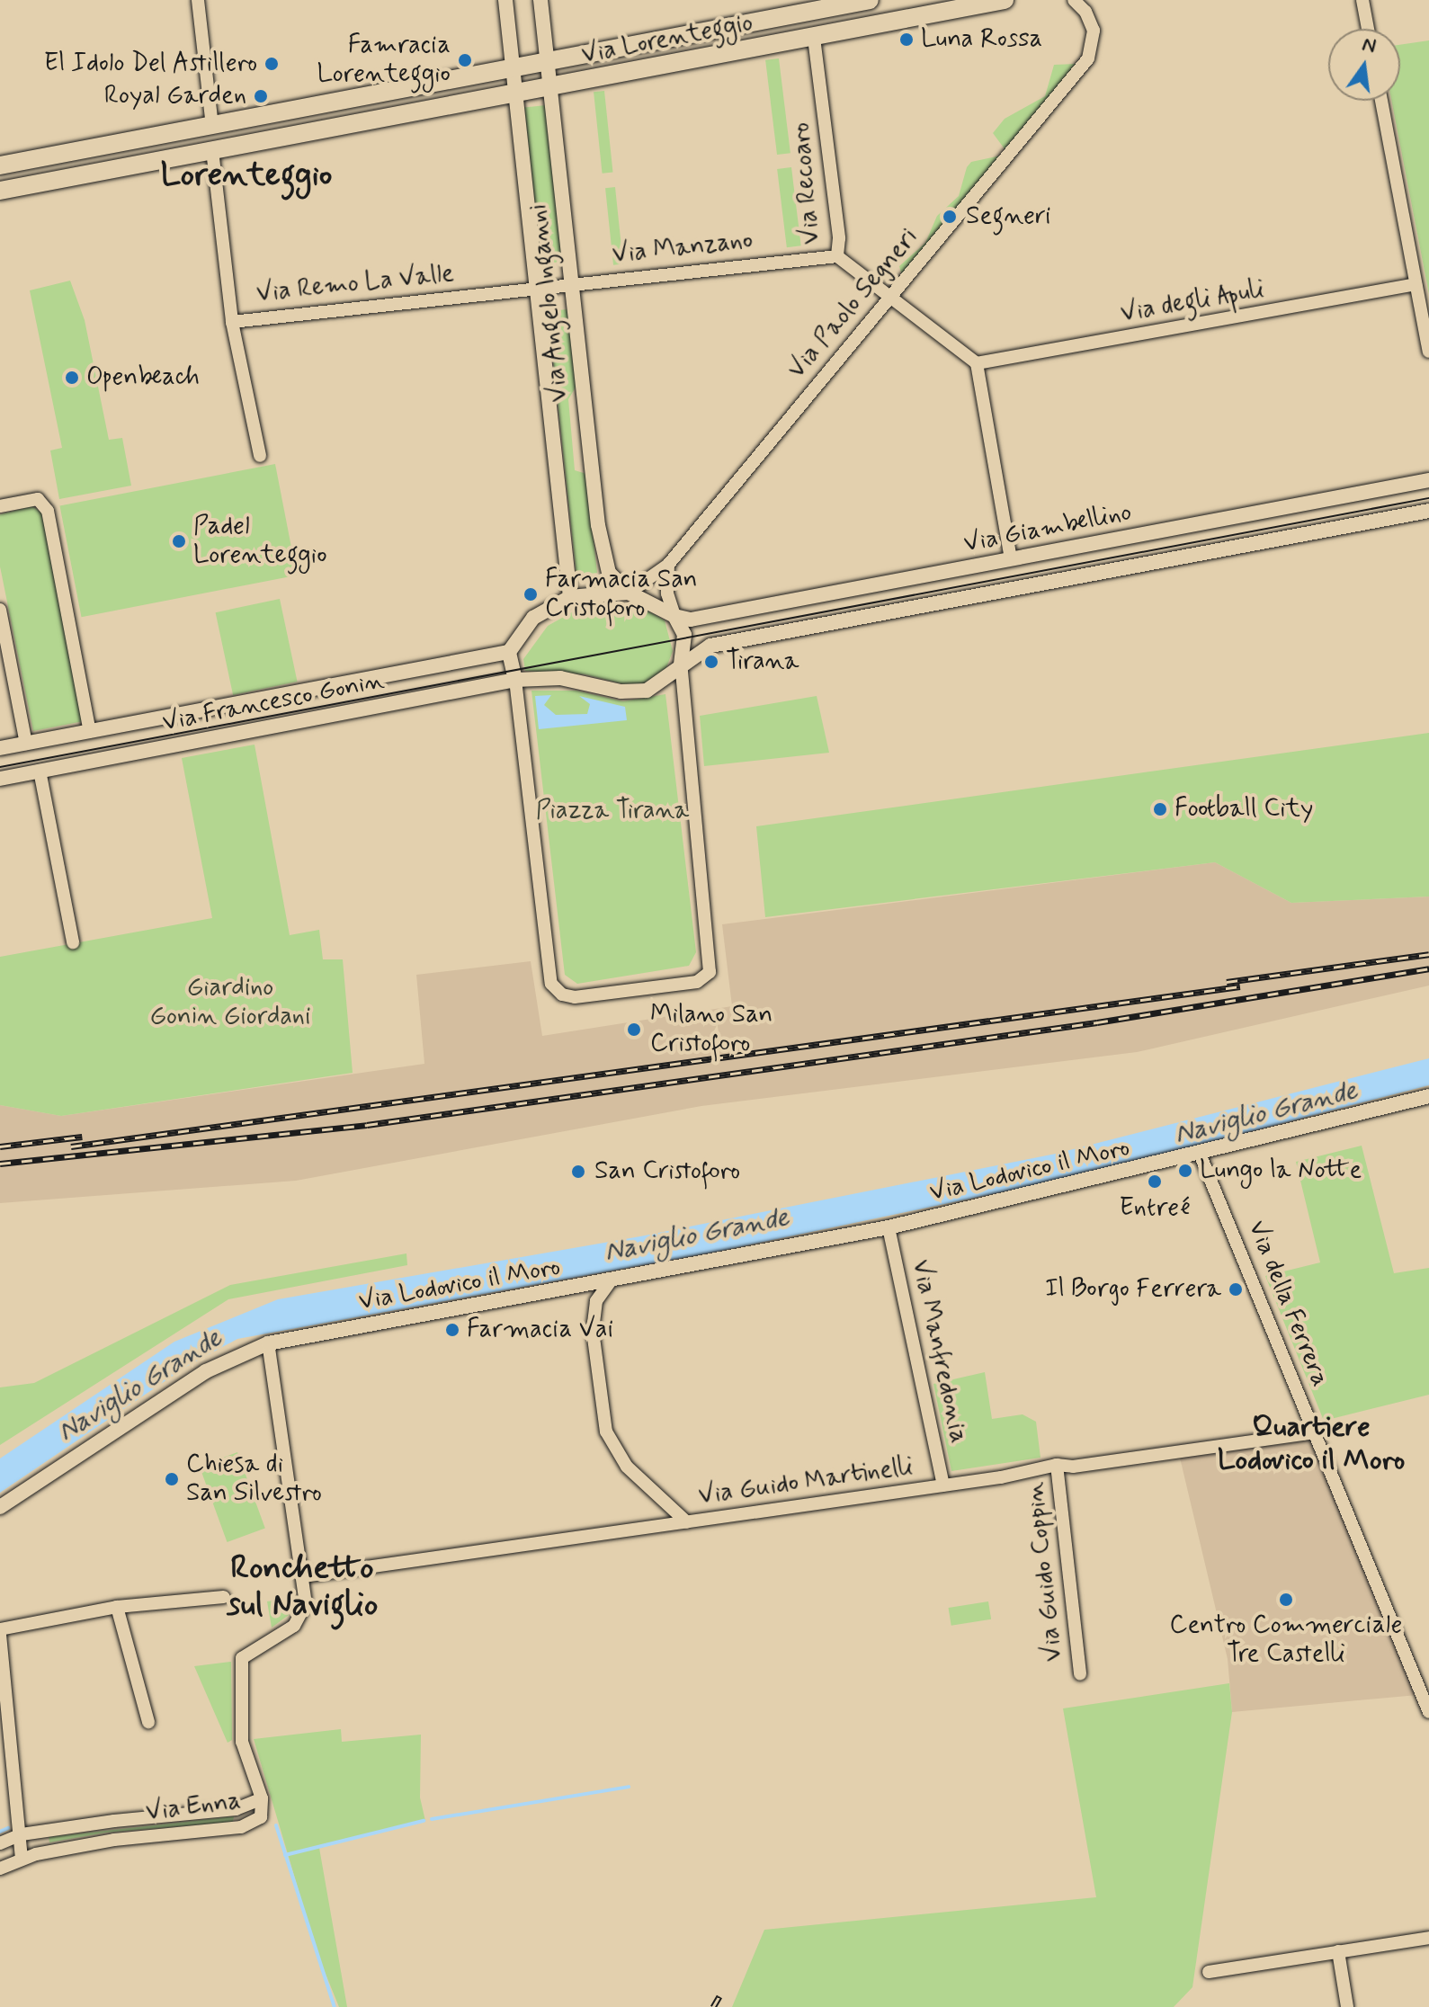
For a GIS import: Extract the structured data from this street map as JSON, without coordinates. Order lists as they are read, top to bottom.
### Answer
{
  "streets": {
    "main road": ["Via Lorenteggio"],
    "street": [
      "Via Recoaro",
      "Via Manzano",
      "Via Remo La Valle",
      "Via degli Apuli",
      "Via Angelo Inganni",
      "Via Paolo Segneri",
      "Via Giambellino",
      "Via Francesco Gonin",
      "Via Lodovico il Moro",
      "Via della Ferrera",
      "Via Manfredonia",
      "Via Guido Martinelli",
      "Via Guido Coppin",
      "Via Enna"
    ]
  },
  "crossings": [
    ["Via Lorenteggio", "Via Recoaro"],
    ["Via Lorenteggio", "Via Angelo Inganni"],
    ["Via Recoaro", "Via Manzano"],
    ["Via Recoaro", "Via degli Apuli"],
    ["Via Recoaro", "Via Paolo Segneri"],
    ["Via Manzano", "Via Remo La Valle"],
    ["Via Manzano", "Via Angelo Inganni"],
    ["Via Remo La Valle", "Via Angelo Inganni"],
    ["Via Angelo Inganni", "Via Paolo Segneri"],
    ["Via Lodovico il Moro", "Via della Ferrera"],
    ["Via Lodovico il Moro", "Via Manfredonia"],
    ["Via della Ferrera", "Via Guido Martinelli"],
    ["Via Manfredonia", "Via Guido Martinelli"],
    ["Via Guido Martinelli", "Via Guido Coppin"]
  ],
  "districts": ["Lorenteggio", "Quartiere Lodovico il Moro", "Ronchetto sul Naviglio"],
  "water": ["Naviglio Grande"],
  "parks": ["Piazza Tirana", "Giardino Gonin Giordani"],
  "places": [
    "Luna Rossa",
    "Famracia Lorenteggio",
    "El Idolo Del Astillero",
    "Royal Garden",
    "Segneri",
    "Openbeach",
    "Padel Lorenteggio",
    "Farmacia San Cristoforo",
    "Tirana",
    "Football City",
    "Milano San Cristoforo",
    "Lungo la Notte",
    "San Cristoforo",
    "Entreé",
    "Il Borgo Ferrera",
    "Farmacia Vai",
    "Chiesa di San Silvestro",
    "Centro Commerciale Tre Castelli"
  ],
  "north": "top"
}
